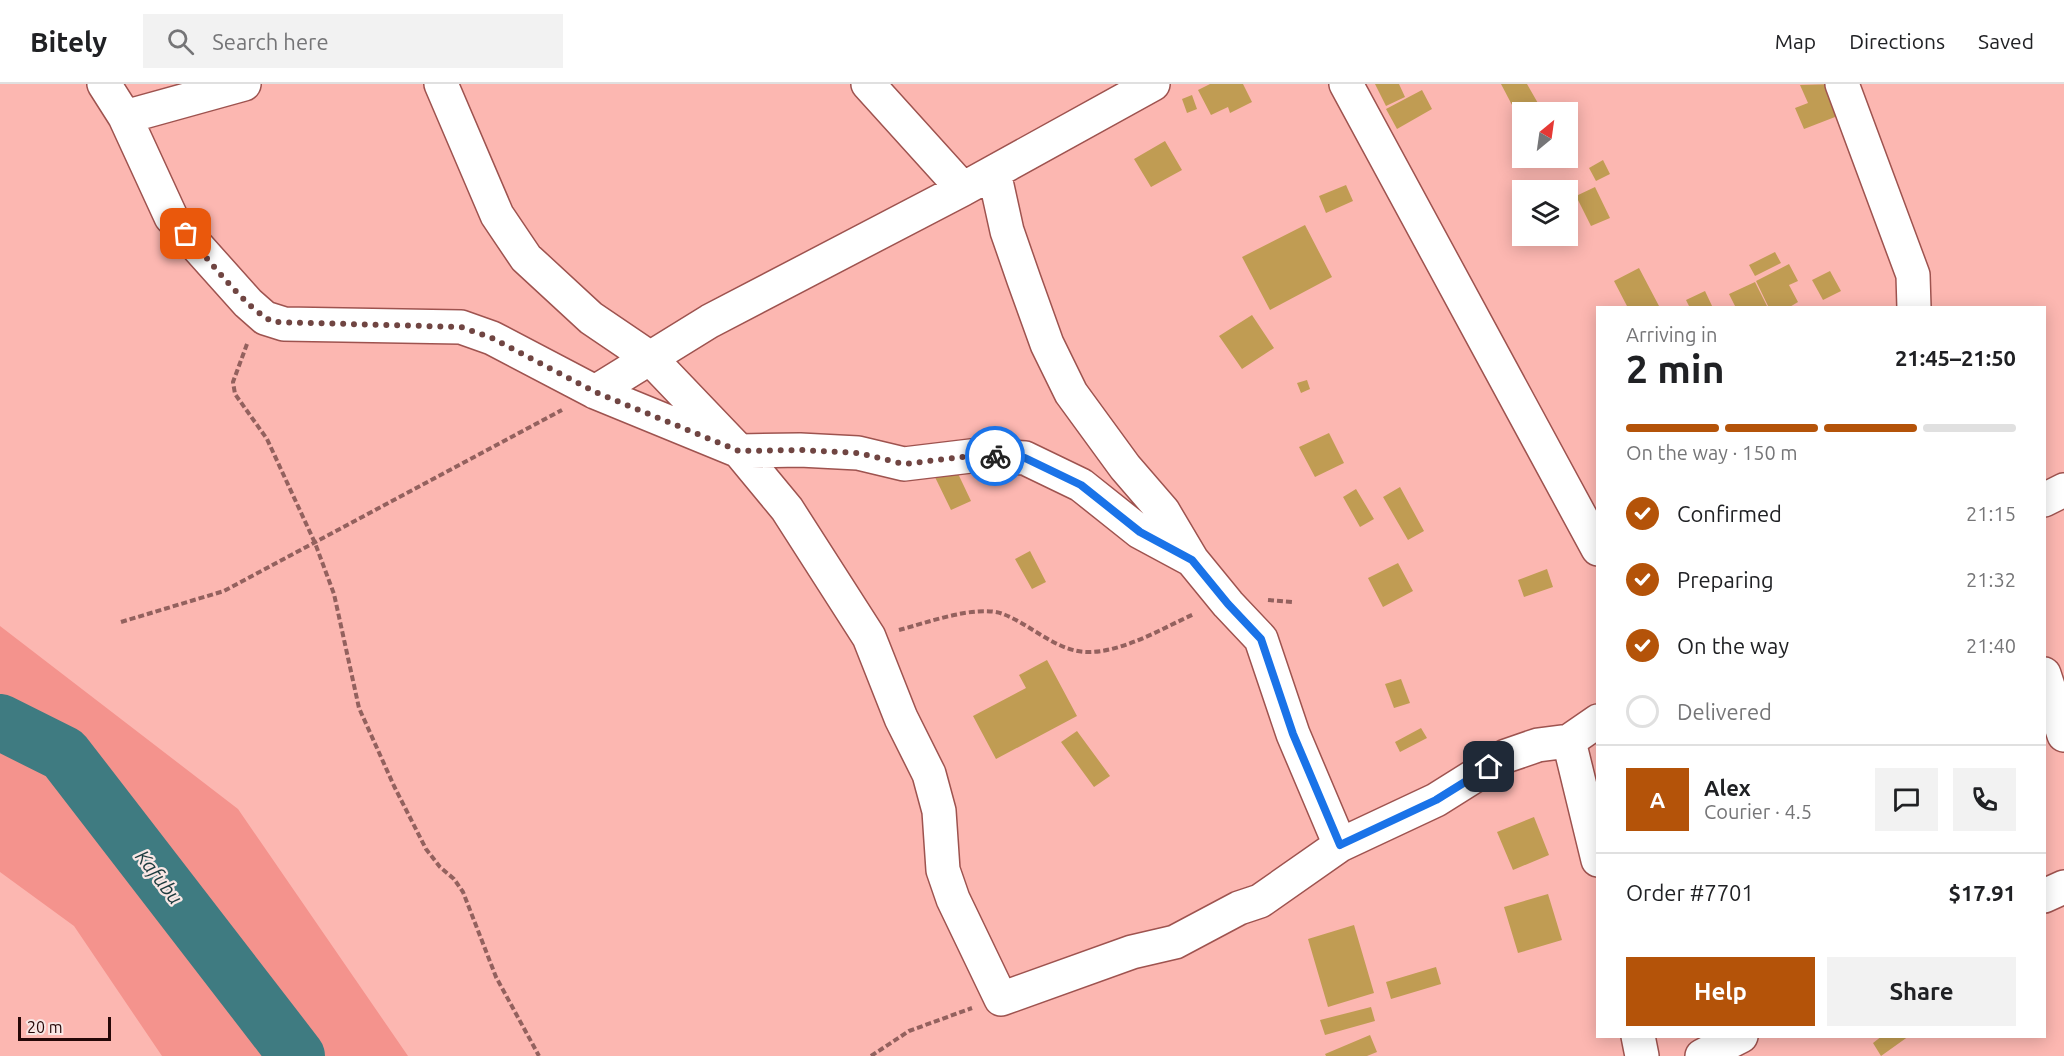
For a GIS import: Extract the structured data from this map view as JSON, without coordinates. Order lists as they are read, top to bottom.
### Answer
{
  "water": ["Kafubu"],
  "scale_bar": "20 m",
  "north": "top right",
  "page": {
    "header": "Bitely",
    "search": "Search here",
    "nav": ["Map", "Directions", "Saved"],
    "heading": ["2 min", "Arriving in", "21:45–21:50"],
    "panel": [
      "Alex",
      "Courier · 4.5",
      "Order #7701",
      "$17.91"
    ],
    "bar": "On the way · 150 m",
    "list": [
      ["Confirmed", "21:15"],
      ["Preparing", "21:32"],
      ["On the way", "21:40"],
      "Delivered"
    ],
    "round": "A",
    "buttons": ["Help", "Share"],
    "scale": "20 m"
  }
}
